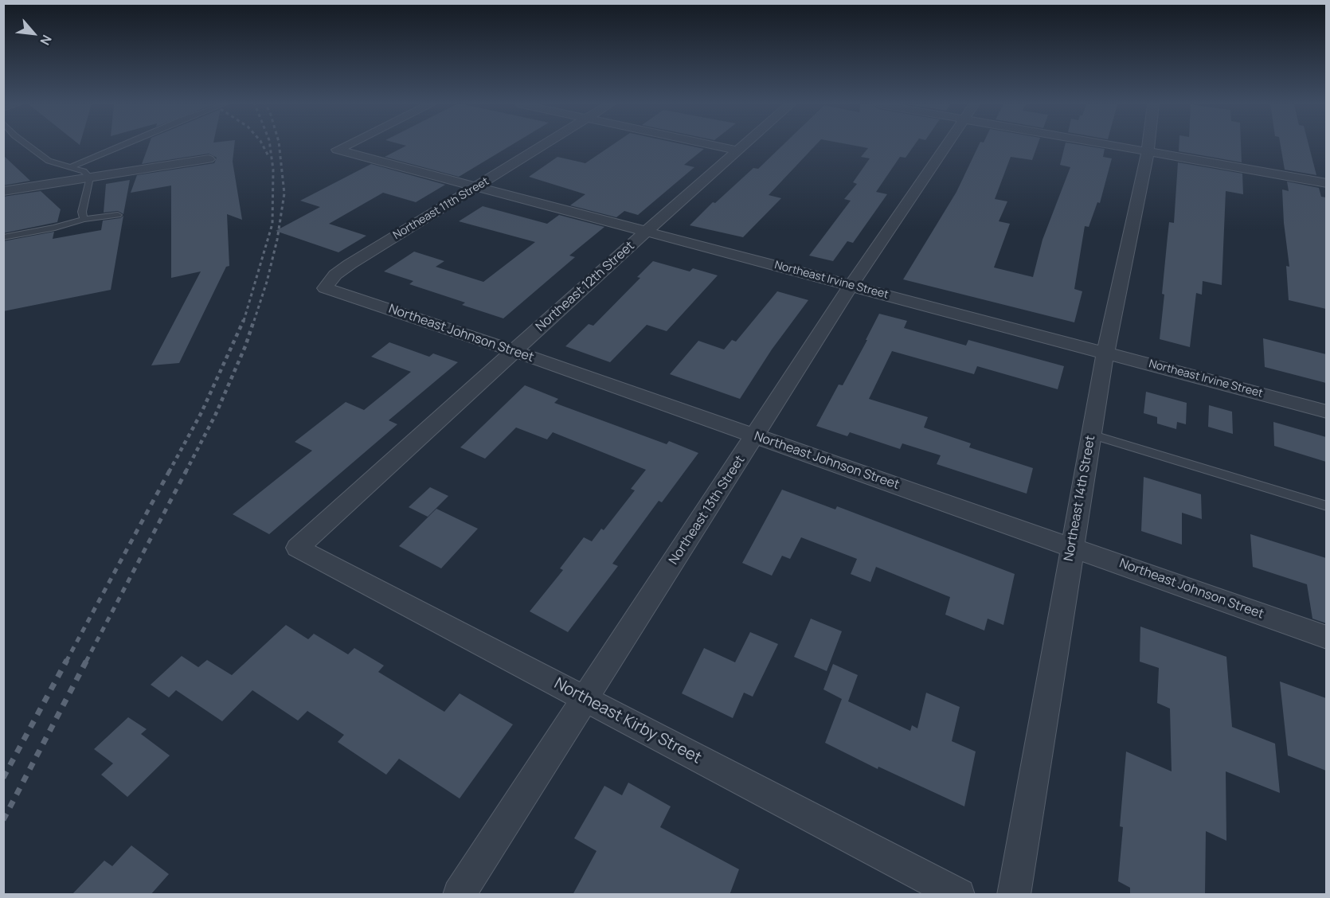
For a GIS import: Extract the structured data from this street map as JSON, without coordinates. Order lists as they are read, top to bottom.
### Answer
{
  "streets": {
    "street": [
      "Northeast 11th Street",
      "Northeast Irvine Street",
      "Northeast 12th Street",
      "Northeast Johnson Street",
      "Northeast 14th Street",
      "Northeast 13th Street",
      "Northeast Kirby Street"
    ]
  },
  "crossings": [
    ["Northeast 11th Street", "Northeast Irvine Street"],
    ["Northeast 11th Street", "Northeast Johnson Street"],
    ["Northeast Irvine Street", "Northeast 12th Street"],
    ["Northeast Irvine Street", "Northeast 14th Street"],
    ["Northeast Irvine Street", "Northeast 13th Street"],
    ["Northeast 12th Street", "Northeast Johnson Street"],
    ["Northeast 12th Street", "Northeast Kirby Street"],
    ["Northeast Johnson Street", "Northeast 14th Street"],
    ["Northeast Johnson Street", "Northeast 13th Street"],
    ["Northeast 13th Street", "Northeast Kirby Street"]
  ],
  "north": "bottom right"
}
